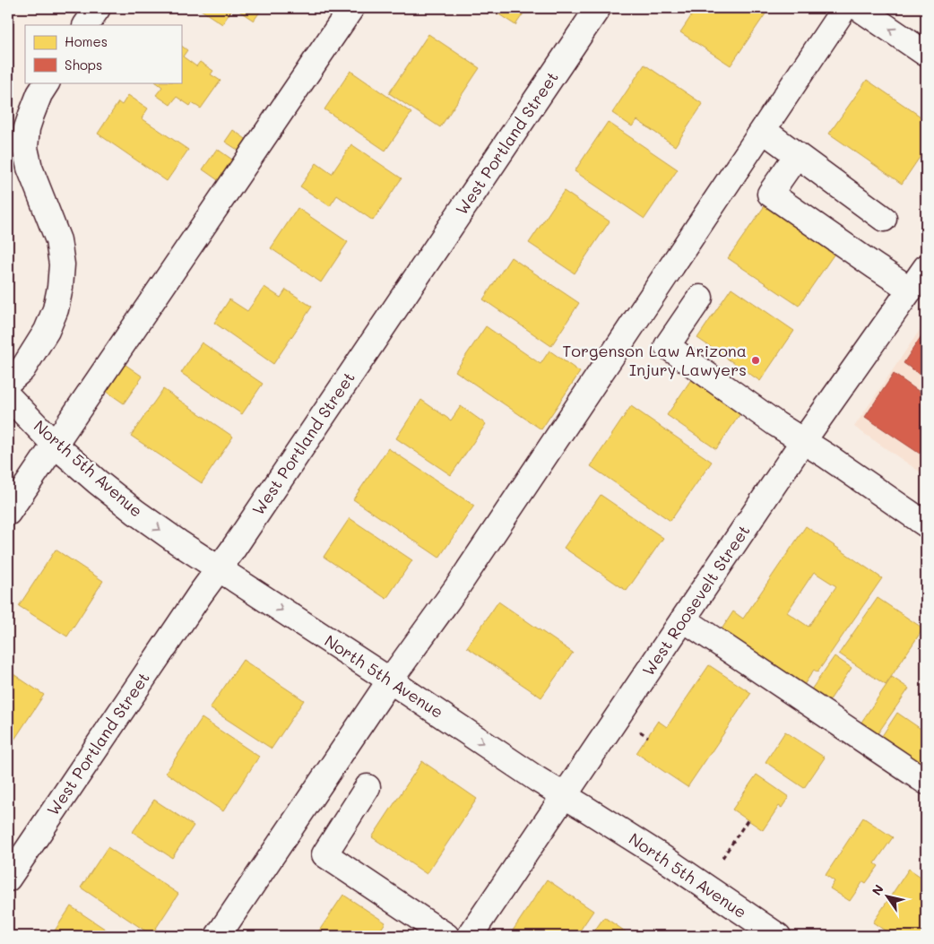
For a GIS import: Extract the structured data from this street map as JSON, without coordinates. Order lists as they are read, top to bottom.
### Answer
{
  "streets": {
    "street": ["West Portland Street", "North 5th Avenue", "West Roosevelt Street"]
  },
  "crossings": [
    ["West Portland Street", "North 5th Avenue"],
    ["North 5th Avenue", "West Roosevelt Street"]
  ],
  "one_way": ["North 5th Avenue"],
  "places": ["Torgenson Law Arizona Injury Lawyers"],
  "legend": ["Homes", "Shops"],
  "north": "top left"
}
